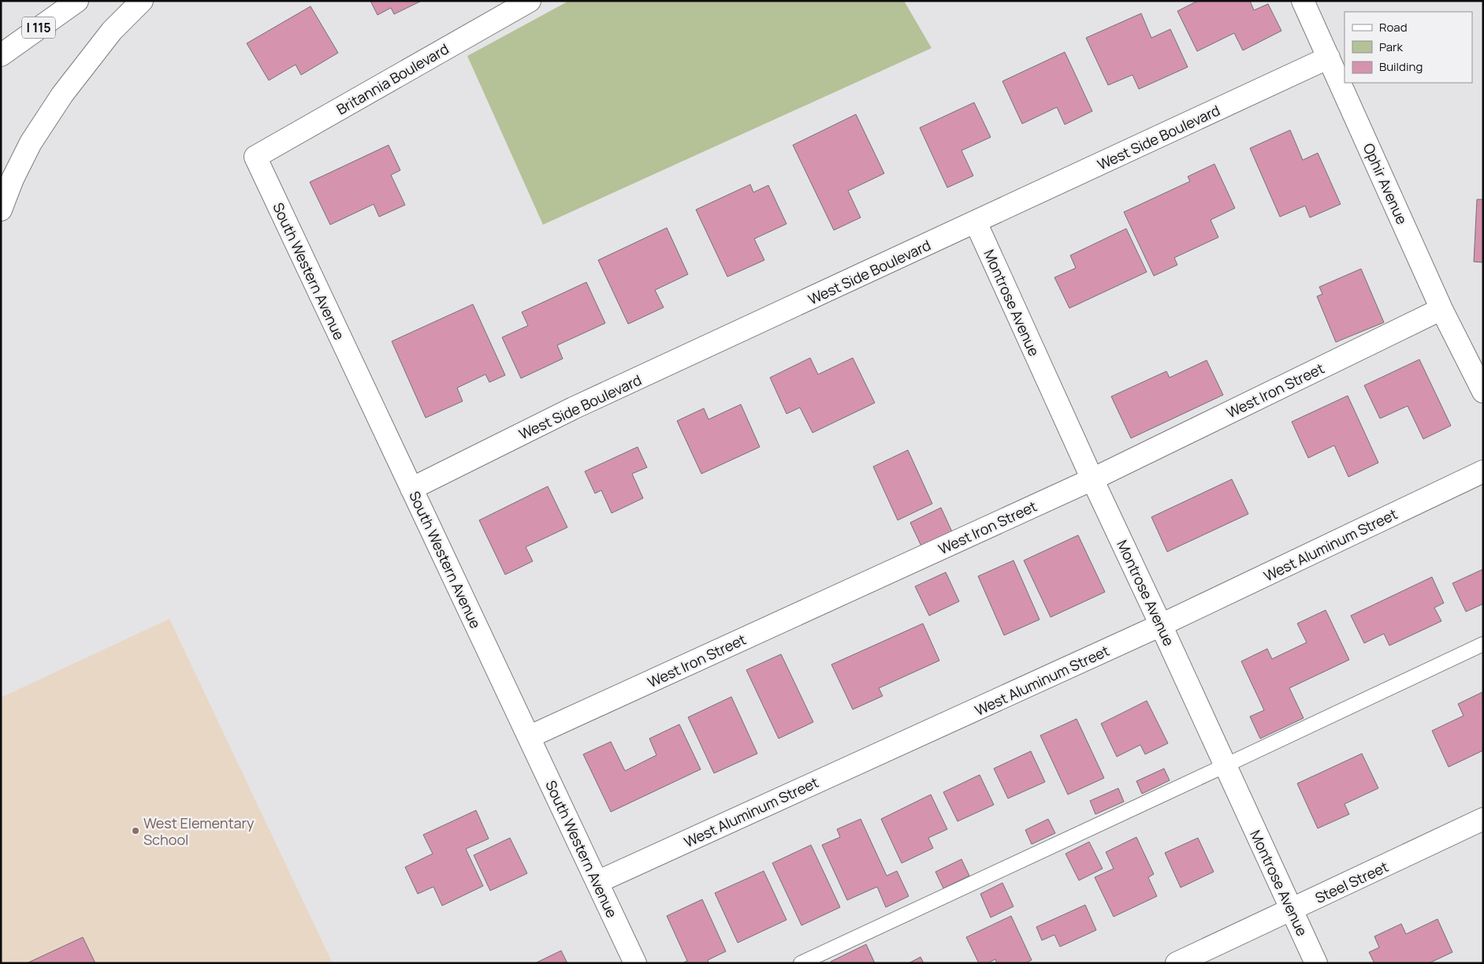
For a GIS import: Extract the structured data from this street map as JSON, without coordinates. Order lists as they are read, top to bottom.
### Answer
{
  "streets": {
    "main road": [
      "I 115",
      "Britannia Boulevard",
      "West Side Boulevard",
      "Ophir Avenue",
      "South Western Avenue",
      "Montrose Avenue",
      "West Iron Street",
      "West Aluminum Street",
      "Steel Street"
    ]
  },
  "crossings": [
    ["Britannia Boulevard", "South Western Avenue"],
    ["West Side Boulevard", "Ophir Avenue"],
    ["West Side Boulevard", "South Western Avenue"],
    ["West Side Boulevard", "Montrose Avenue"],
    ["Ophir Avenue", "West Iron Street"],
    ["South Western Avenue", "West Iron Street"],
    ["South Western Avenue", "West Aluminum Street"],
    ["Montrose Avenue", "West Iron Street"],
    ["Montrose Avenue", "West Aluminum Street"],
    ["Montrose Avenue", "Steel Street"]
  ],
  "places": ["West Elementary School"],
  "legend": ["Road", "Park", "Building"]
}
